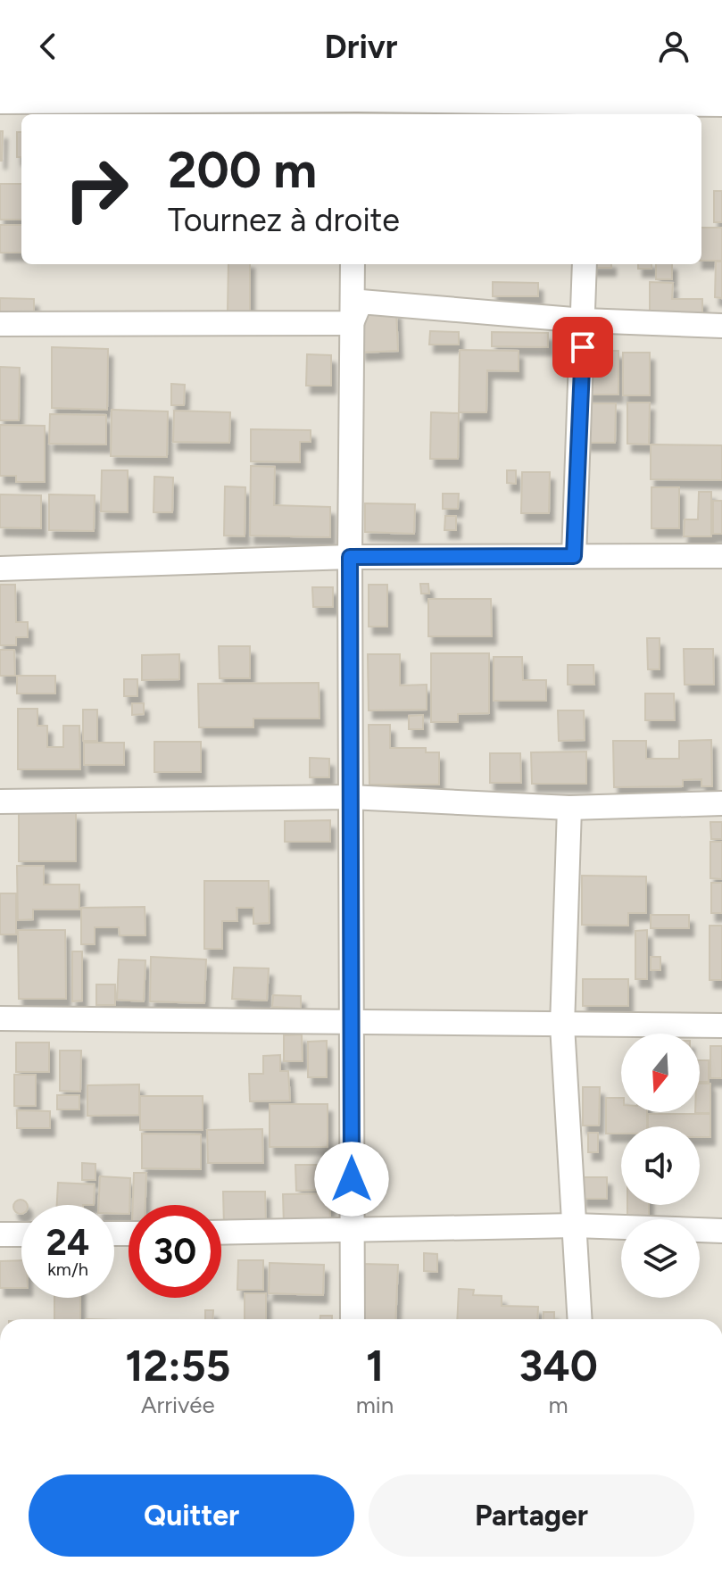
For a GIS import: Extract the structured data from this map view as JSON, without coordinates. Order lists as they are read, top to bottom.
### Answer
{
  "north": "bottom",
  "page": {
    "header": "Drivr",
    "turn": ["200 m", "Tournez à droite"],
    "speed": "24 km/h",
    "limit": "30",
    "eta": [
      "12:55",
      "Arrivée",
      "1",
      "min",
      "340",
      "m"
    ],
    "buttons": ["Quitter", "Partager"]
  }
}
